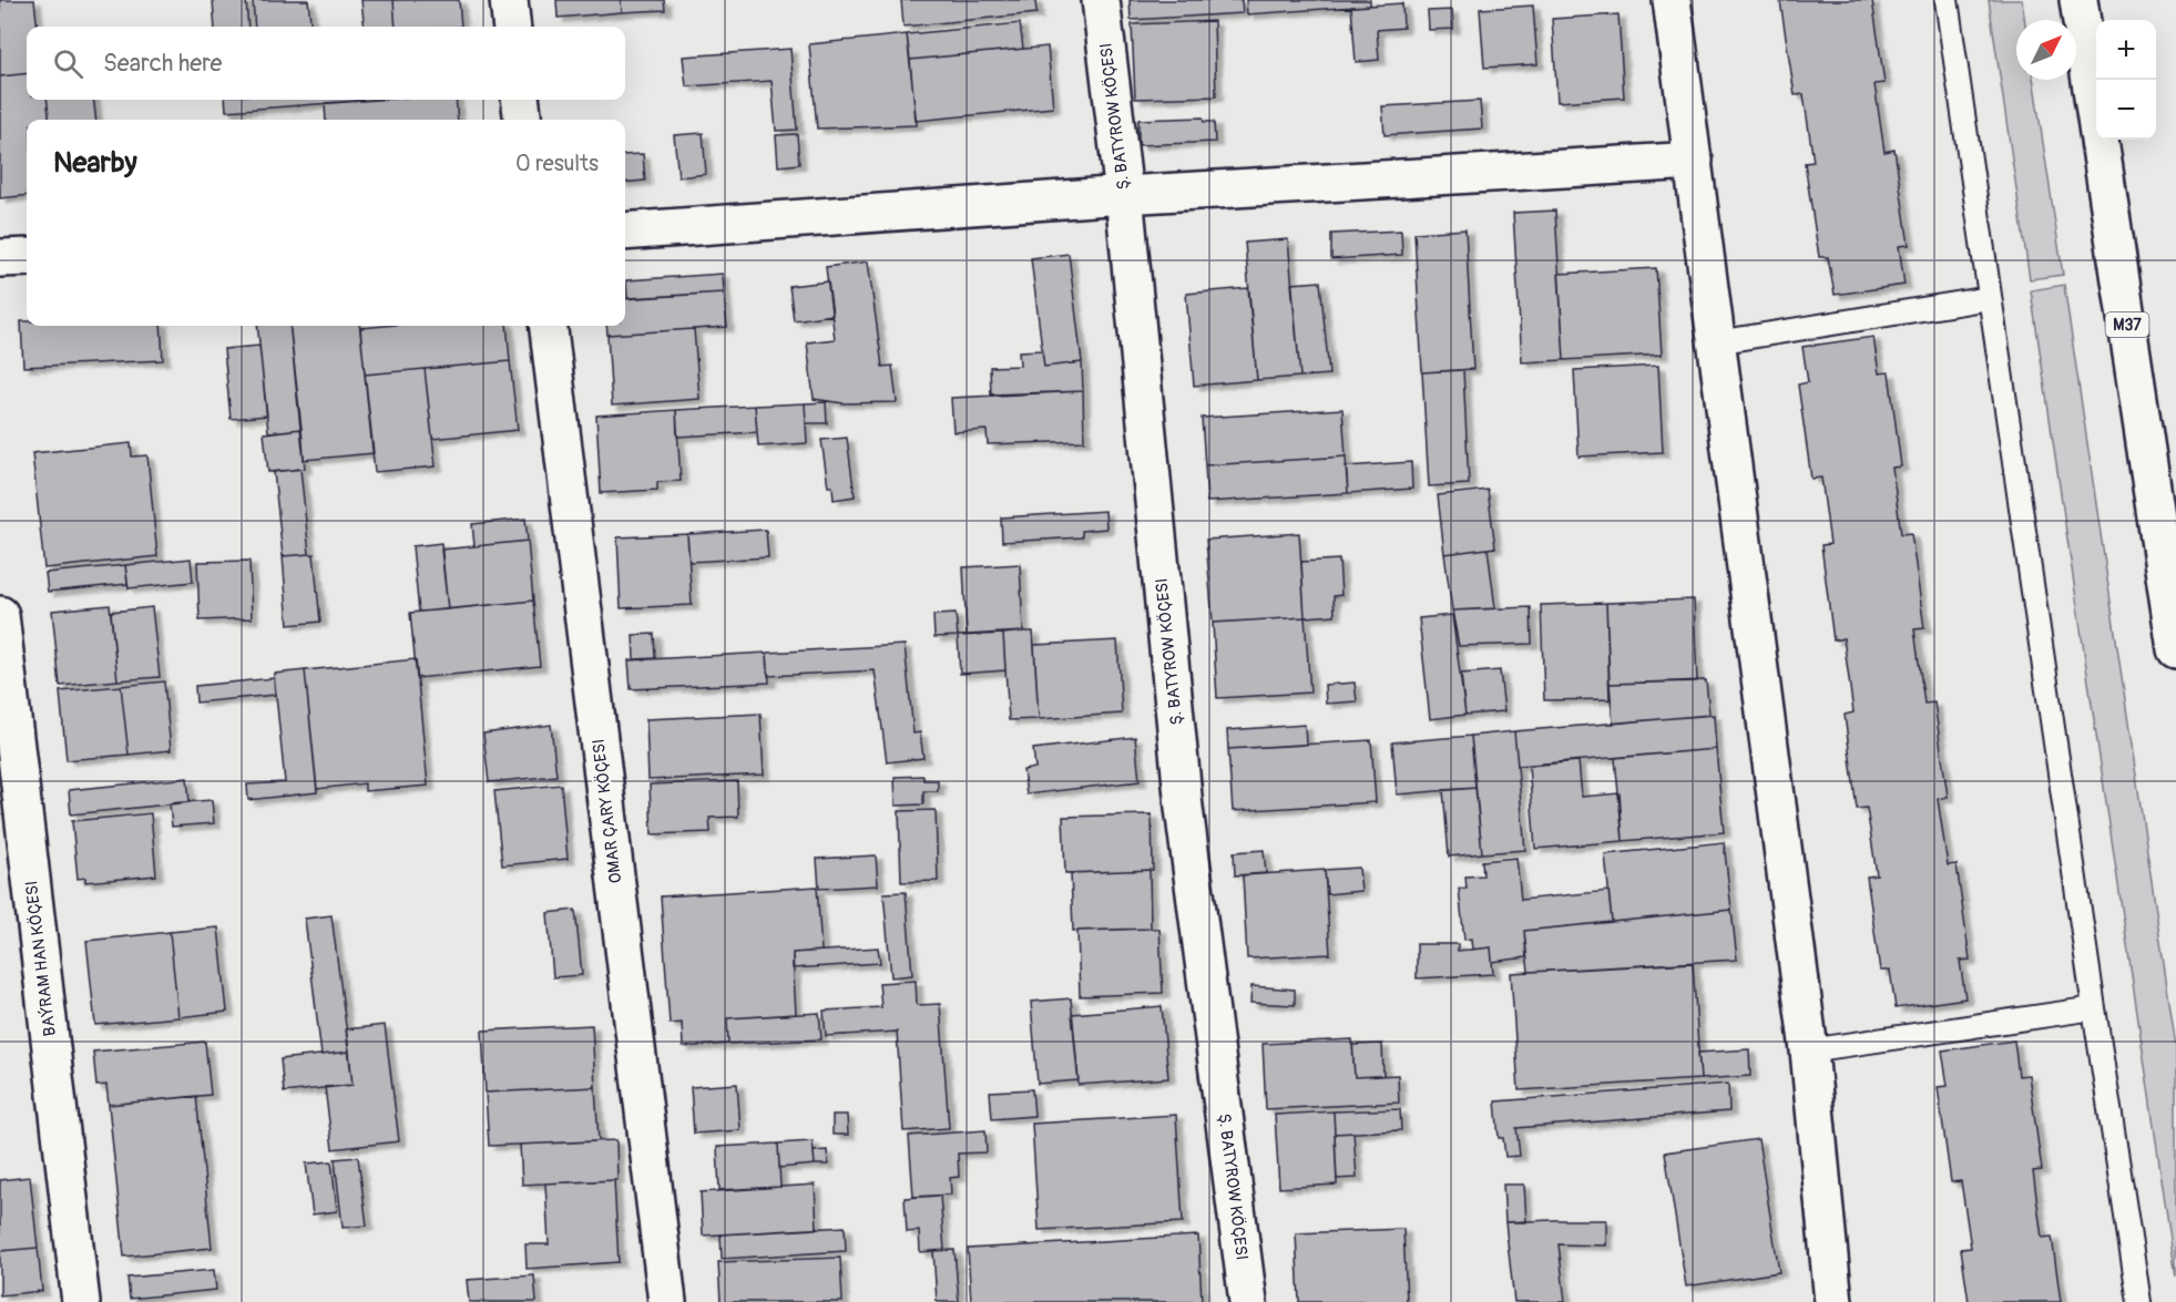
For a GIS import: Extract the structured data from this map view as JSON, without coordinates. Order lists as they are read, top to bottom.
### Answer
{
  "streets": {
    "main road": [
      "Ş. BATYROW KÖÇESI",
      "M37",
      "OMAR ÇARY KÖÇESI",
      "BAÝRAM HAN KÖÇESI"
    ]
  },
  "north": "top right",
  "page": {
    "map_buttons": ["+", "−"],
    "search": "Search here",
    "heading": ["Nearby", "0 results"]
  }
}
